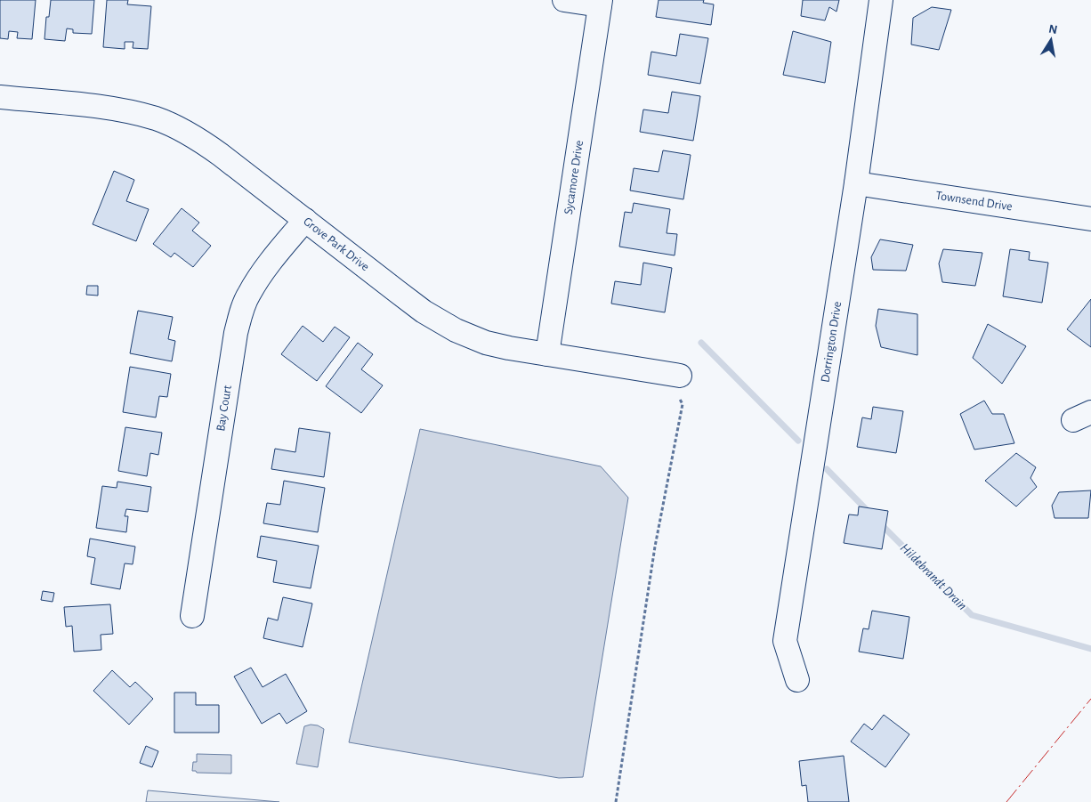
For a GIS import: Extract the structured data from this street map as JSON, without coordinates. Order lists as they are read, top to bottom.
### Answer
{
  "streets": {
    "street": [
      "Sycamore Drive",
      "Townsend Drive",
      "Grove Park Drive",
      "Dorrington Drive",
      "Bay Court"
    ]
  },
  "crossings": [
    ["Sycamore Drive", "Grove Park Drive"],
    ["Townsend Drive", "Dorrington Drive"],
    ["Grove Park Drive", "Bay Court"]
  ],
  "water": ["Hildebrandt Drain"],
  "north": "top"
}
